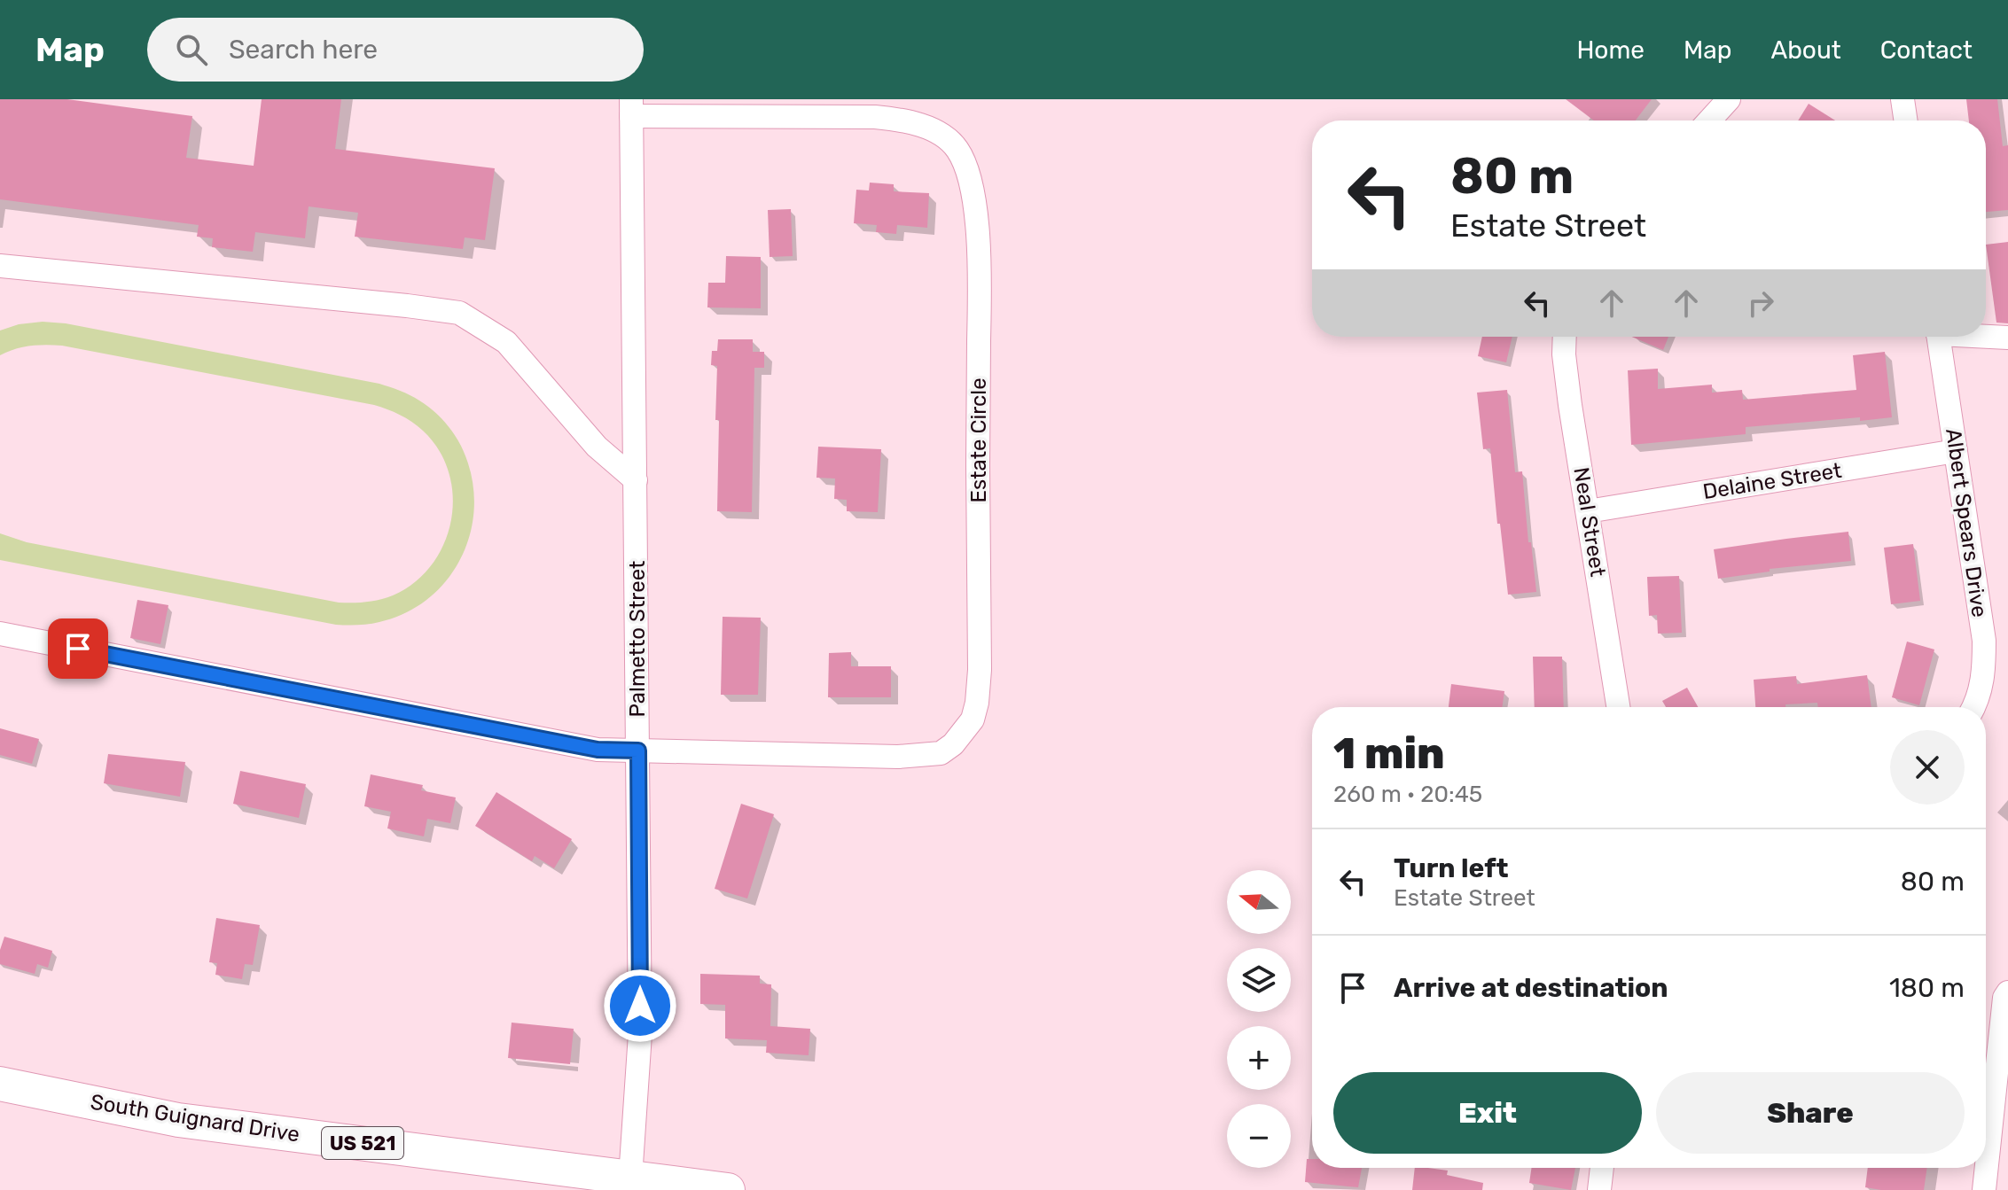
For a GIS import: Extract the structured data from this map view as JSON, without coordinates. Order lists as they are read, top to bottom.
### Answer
{
  "streets": {
    "highway": ["South Guignard Drive", "US 521"],
    "street": [
      "Estate Circle",
      "Delaine Street",
      "Neal Street",
      "Albert Spears Drive",
      "Palmetto Street"
    ]
  },
  "crossings": [
    ["Estate Circle", "Palmetto Street"],
    ["Delaine Street", "Neal Street"],
    ["Delaine Street", "Albert Spears Drive"],
    ["Palmetto Street", "South Guignard Drive"]
  ],
  "north": "left",
  "page": {
    "header": "Map",
    "search": "Search here",
    "nav": [
      "Home",
      "Map",
      "About",
      "Contact"
    ],
    "turn": ["80 m", "Estate Street"],
    "heading": ["1 min", "260 m · 20:45"],
    "list": [
      {
        "name": "Turn left",
        "note": "Estate Street",
        "value": "80 m"
      },
      {
        "name": "Arrive at destination",
        "value": "180 m"
      }
    ],
    "map_buttons": ["+", "−"],
    "buttons": ["Exit", "Share"]
  }
}
